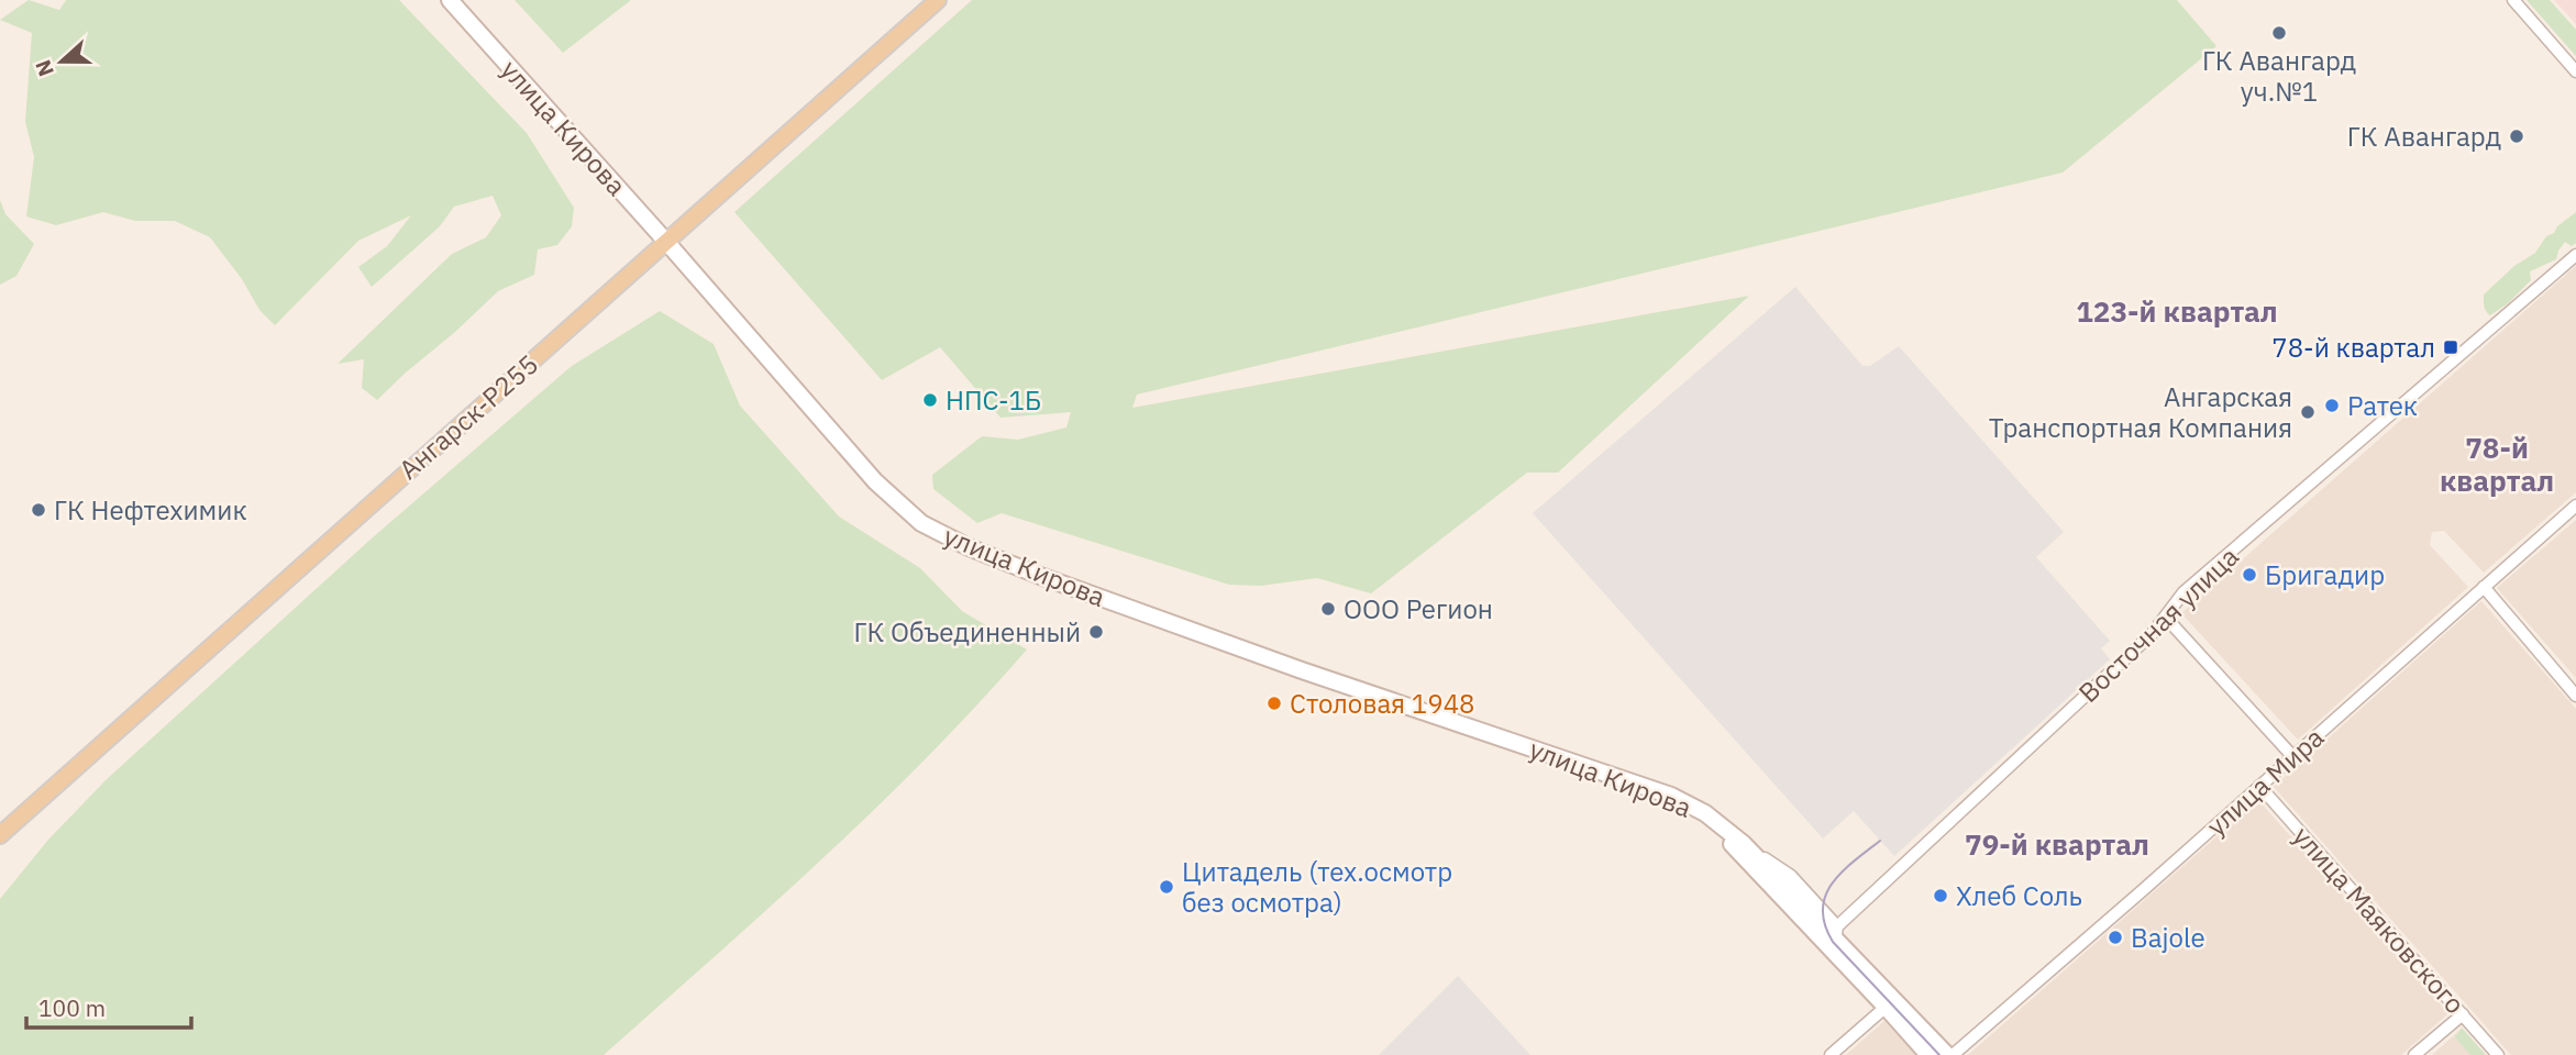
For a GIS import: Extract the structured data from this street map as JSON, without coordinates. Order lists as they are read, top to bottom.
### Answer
{
  "streets": {
    "main road": ["Ангарск-Р255"],
    "street": [
      "улица Кирова",
      "Восточная улица",
      "улица Мира",
      "улица Маяковского"
    ]
  },
  "crossings": [
    ["улица Кирова", "Ангарск-Р255"],
    ["улица Кирова", "Восточная улица"],
    ["улица Мира", "улица Маяковского"]
  ],
  "districts": ["123-й квартал", "78-й квартал", "79-й квартал"],
  "places": {
    "other": [
      "ГК Авангард уч.№1",
      "ГК Авангард",
      "НПС-1Б",
      "Ратек",
      "Ангарская Транспортная Компания",
      "ГК Нефтехимик",
      "Бригадир",
      "ООО Регион",
      "ГК Объединенный",
      "Столовая 1948",
      "Цитадель (тех.осмотр без осмотра)",
      "Хлеб Соль",
      "Bajole"
    ],
    "transit": ["78-й квартал"]
  },
  "scale_bar": "100 m",
  "north": "left"
}
